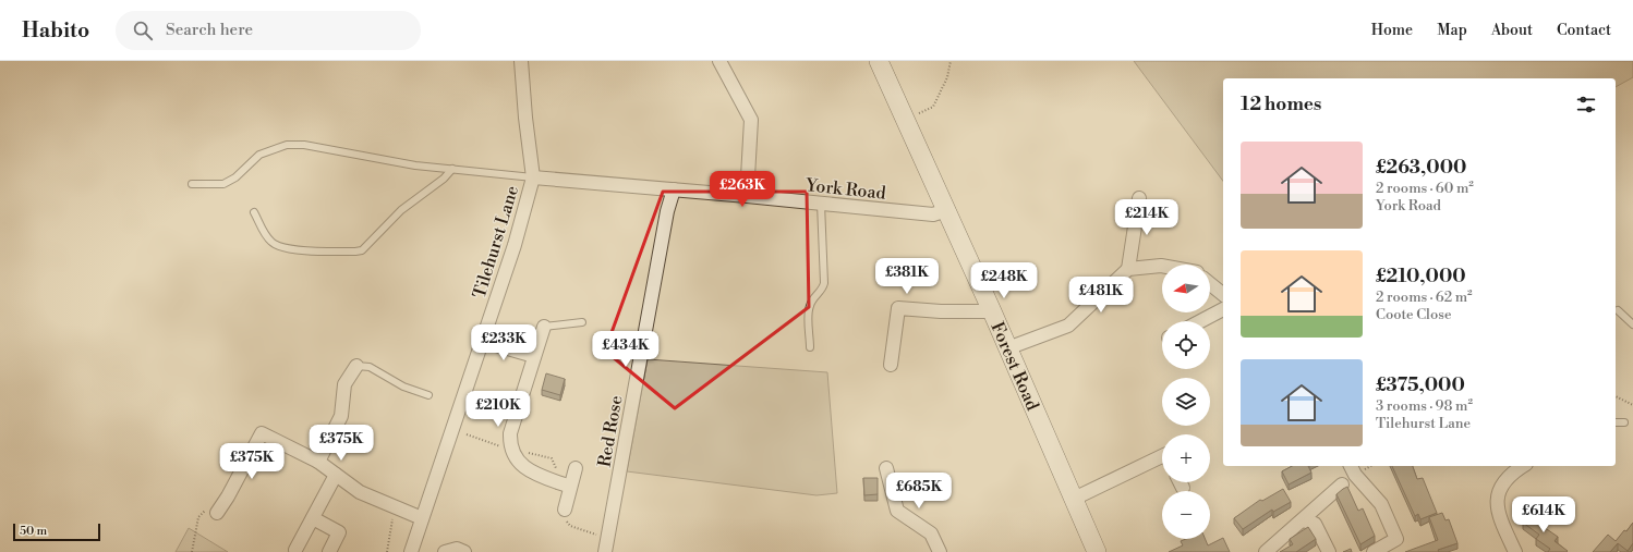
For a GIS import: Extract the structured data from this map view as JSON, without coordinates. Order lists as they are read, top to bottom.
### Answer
{
  "streets": {
    "main road": ["Forest Road"],
    "street": ["York Road", "Tilehurst Lane", "Red Rose"]
  },
  "crossings": [
    ["York Road", "Tilehurst Lane"],
    ["York Road", "Forest Road"],
    ["York Road", "Red Rose"]
  ],
  "scale_bar": "50 m",
  "north": "left",
  "page": {
    "header": "Habito",
    "search": "Search here",
    "nav": [
      "Home",
      "Map",
      "About",
      "Contact"
    ],
    "heading": "12 homes",
    "list": [
      {
        "name": "£263,000",
        "note": "2 rooms · 60 m² · York Road"
      },
      {
        "name": "£210,000",
        "note": "2 rooms · 62 m² · Coote Close"
      },
      {
        "name": "£375,000",
        "note": "3 rooms · 98 m² · Tilehurst Lane"
      }
    ],
    "price": [
      "£263K",
      "£214K",
      "£381K",
      "£248K",
      "£481K",
      "£233K",
      "£434K",
      "£210K",
      "£375K",
      "£375K",
      "£685K",
      "£614K"
    ],
    "map_buttons": ["+", "−"],
    "scale": "50 m"
  }
}
